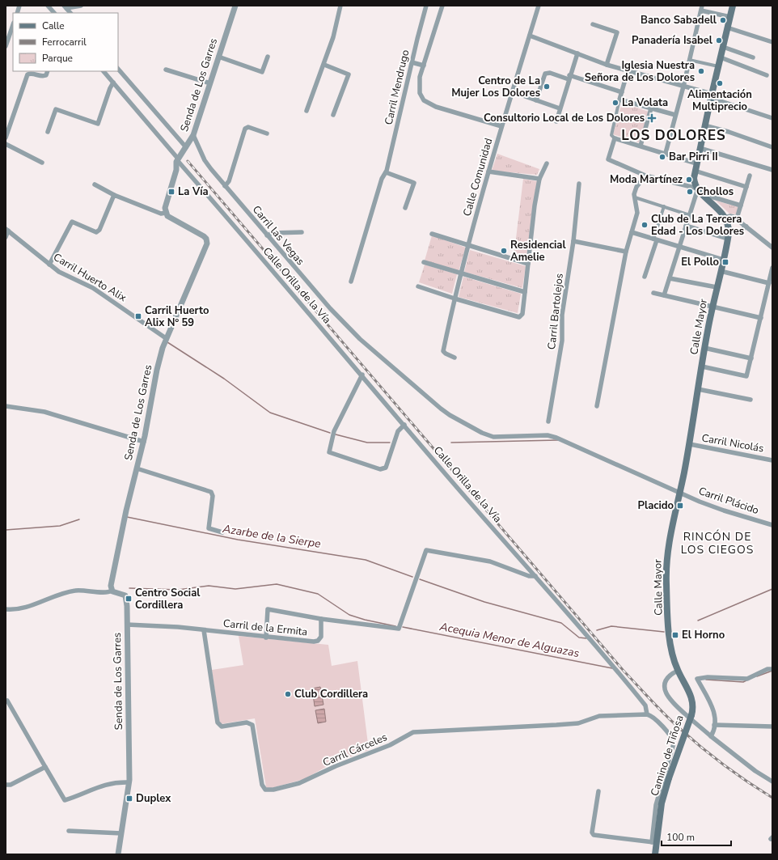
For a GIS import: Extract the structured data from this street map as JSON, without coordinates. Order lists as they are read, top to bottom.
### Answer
{
  "streets": {
    "main road": ["Calle Mayor", "Camino de Tiñosa"],
    "street": [
      "Senda de Los Garres",
      "Carril Mendrugo",
      "Calle Comunidad",
      "Carril las Vegas",
      "Carril Huerto Alix",
      "Calle Orilla de la Vía",
      "Carril Bartolejos",
      "Carril Nicolás",
      "Carril Plácido",
      "Carril de la Ermita",
      "Carril Cárceles"
    ]
  },
  "crossings": [
    ["Senda de Los Garres", "Carril las Vegas"],
    ["Senda de Los Garres", "Carril Huerto Alix"],
    ["Senda de Los Garres", "Calle Orilla de la Vía"],
    ["Senda de Los Garres", "Carril de la Ermita"],
    ["Carril las Vegas", "Calle Mayor"],
    ["Carril las Vegas", "Carril Plácido"],
    ["Calle Orilla de la Vía", "Carril de la Ermita"],
    ["Calle Orilla de la Vía", "Carril Cárceles"],
    ["Calle Orilla de la Vía", "Camino de Tiñosa"],
    ["Calle Mayor", "Carril Nicolás"],
    ["Calle Mayor", "Carril Plácido"],
    ["Calle Mayor", "Camino de Tiñosa"],
    ["Carril de la Ermita", "Carril Cárceles"]
  ],
  "districts": ["LOS DOLORES", "RINCÓN DE LOS CIEGOS"],
  "water": ["Azarbe de la Sierpe", "Acequia Menor de Alguazas"],
  "places": {
    "other": [
      "Banco Sabadell",
      "Panadería Isabel",
      "Iglesia Nuestra Señora de Los Dolores",
      "Alimentación Multiprecio",
      "Centro de La Mujer Los Dolores",
      "La Volata",
      "Bar Pirri II",
      "Moda Martínez",
      "Chollos",
      "Club de La Tercera Edad - Los Dolores",
      "Residencial Amelie",
      "Club Cordillera"
    ],
    "health": ["Consultorio Local de Los Dolores"],
    "transit": [
      "La Vía",
      "El Pollo",
      "Carril Huerto Alix Nº 59",
      "Placido",
      "Centro Social Cordillera",
      "El Horno",
      "Duplex"
    ]
  },
  "legend": ["Calle", "Ferrocarril", "Parque"],
  "scale_bar": "100 m"
}
